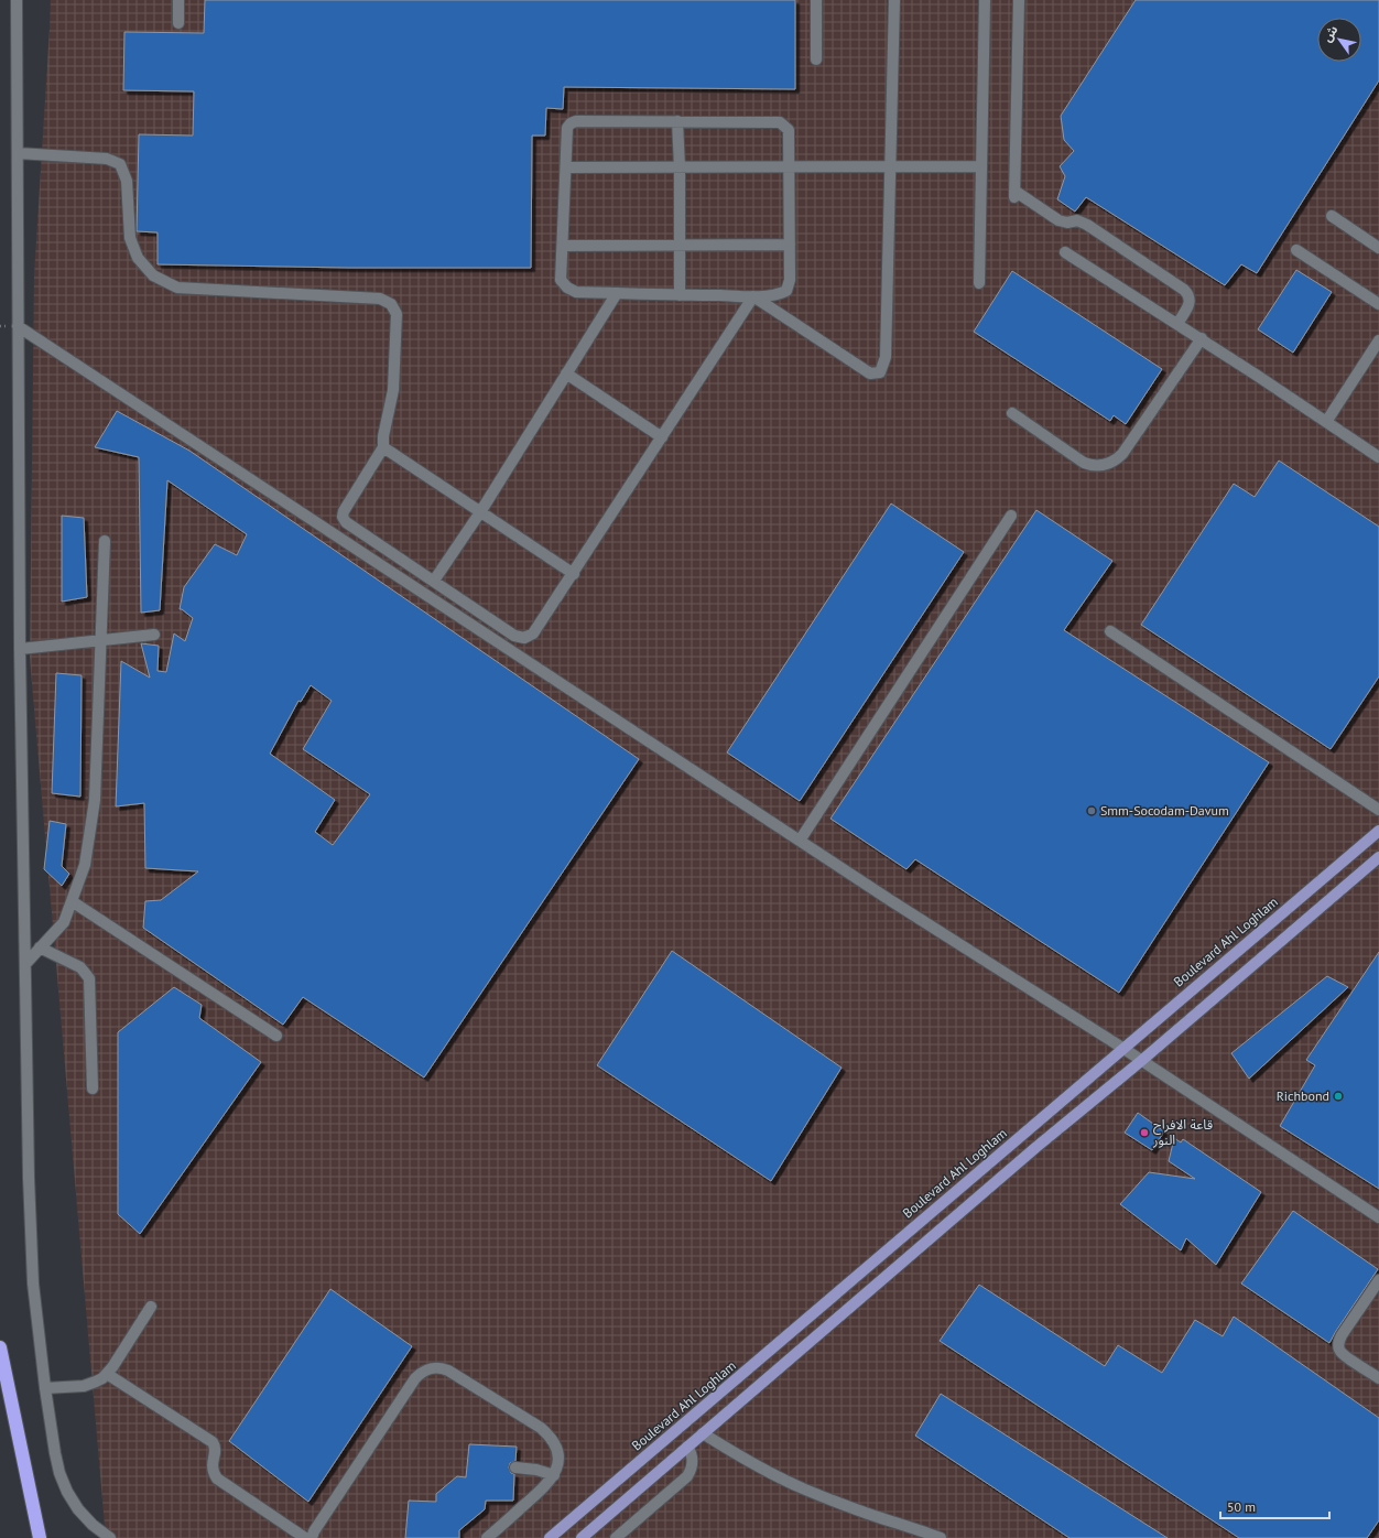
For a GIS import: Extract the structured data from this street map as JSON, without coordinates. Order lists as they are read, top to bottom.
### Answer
{
  "streets": {
    "main road": ["Boulevard Ahl Loghlam"]
  },
  "places": ["Smm-Socodam-Davum", "Richbond", "قاعة الافراح النور"],
  "scale_bar": "50 m",
  "north": "top left"
}
